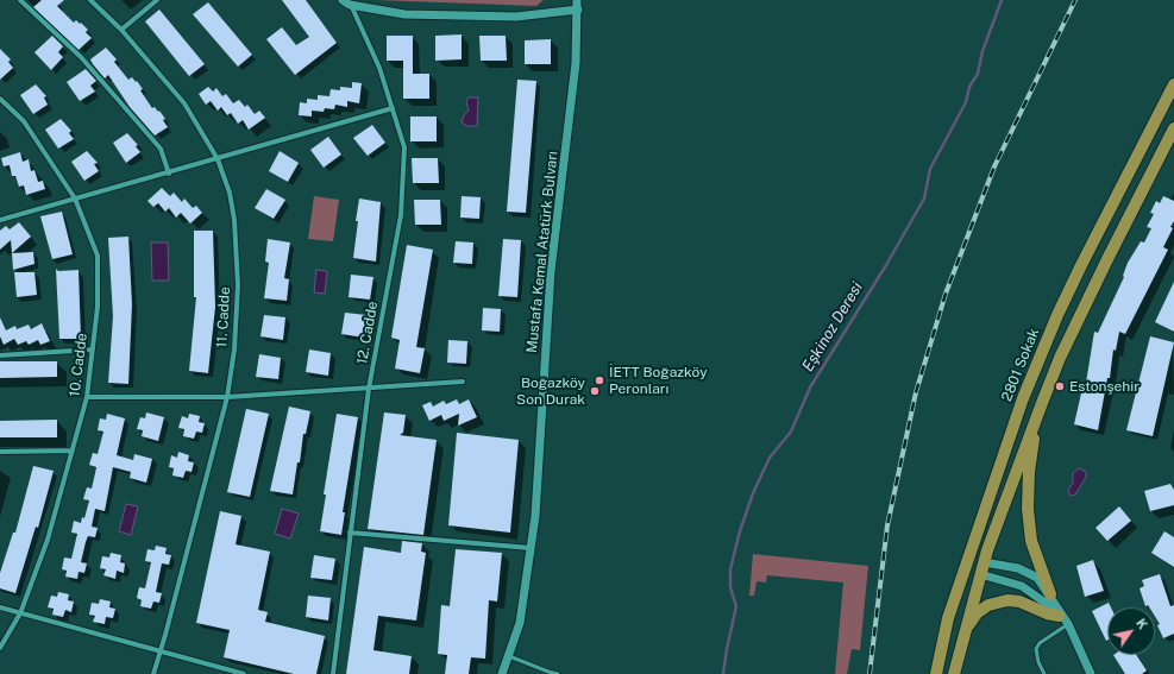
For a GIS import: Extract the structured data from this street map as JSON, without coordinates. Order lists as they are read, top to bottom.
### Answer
{
  "streets": {
    "main road": ["2801 Sokak"],
    "street": [
      "Mustafa Kemal Atatürk Bulvarı",
      "11. Cadde",
      "12. Cadde",
      "10. Cadde"
    ]
  },
  "water": ["Eşkinoz Deresi"],
  "places": ["İETT Boğazköy Peronları", "Estonşehir", "Boğazköy Son Durak"],
  "north": "top right"
}
